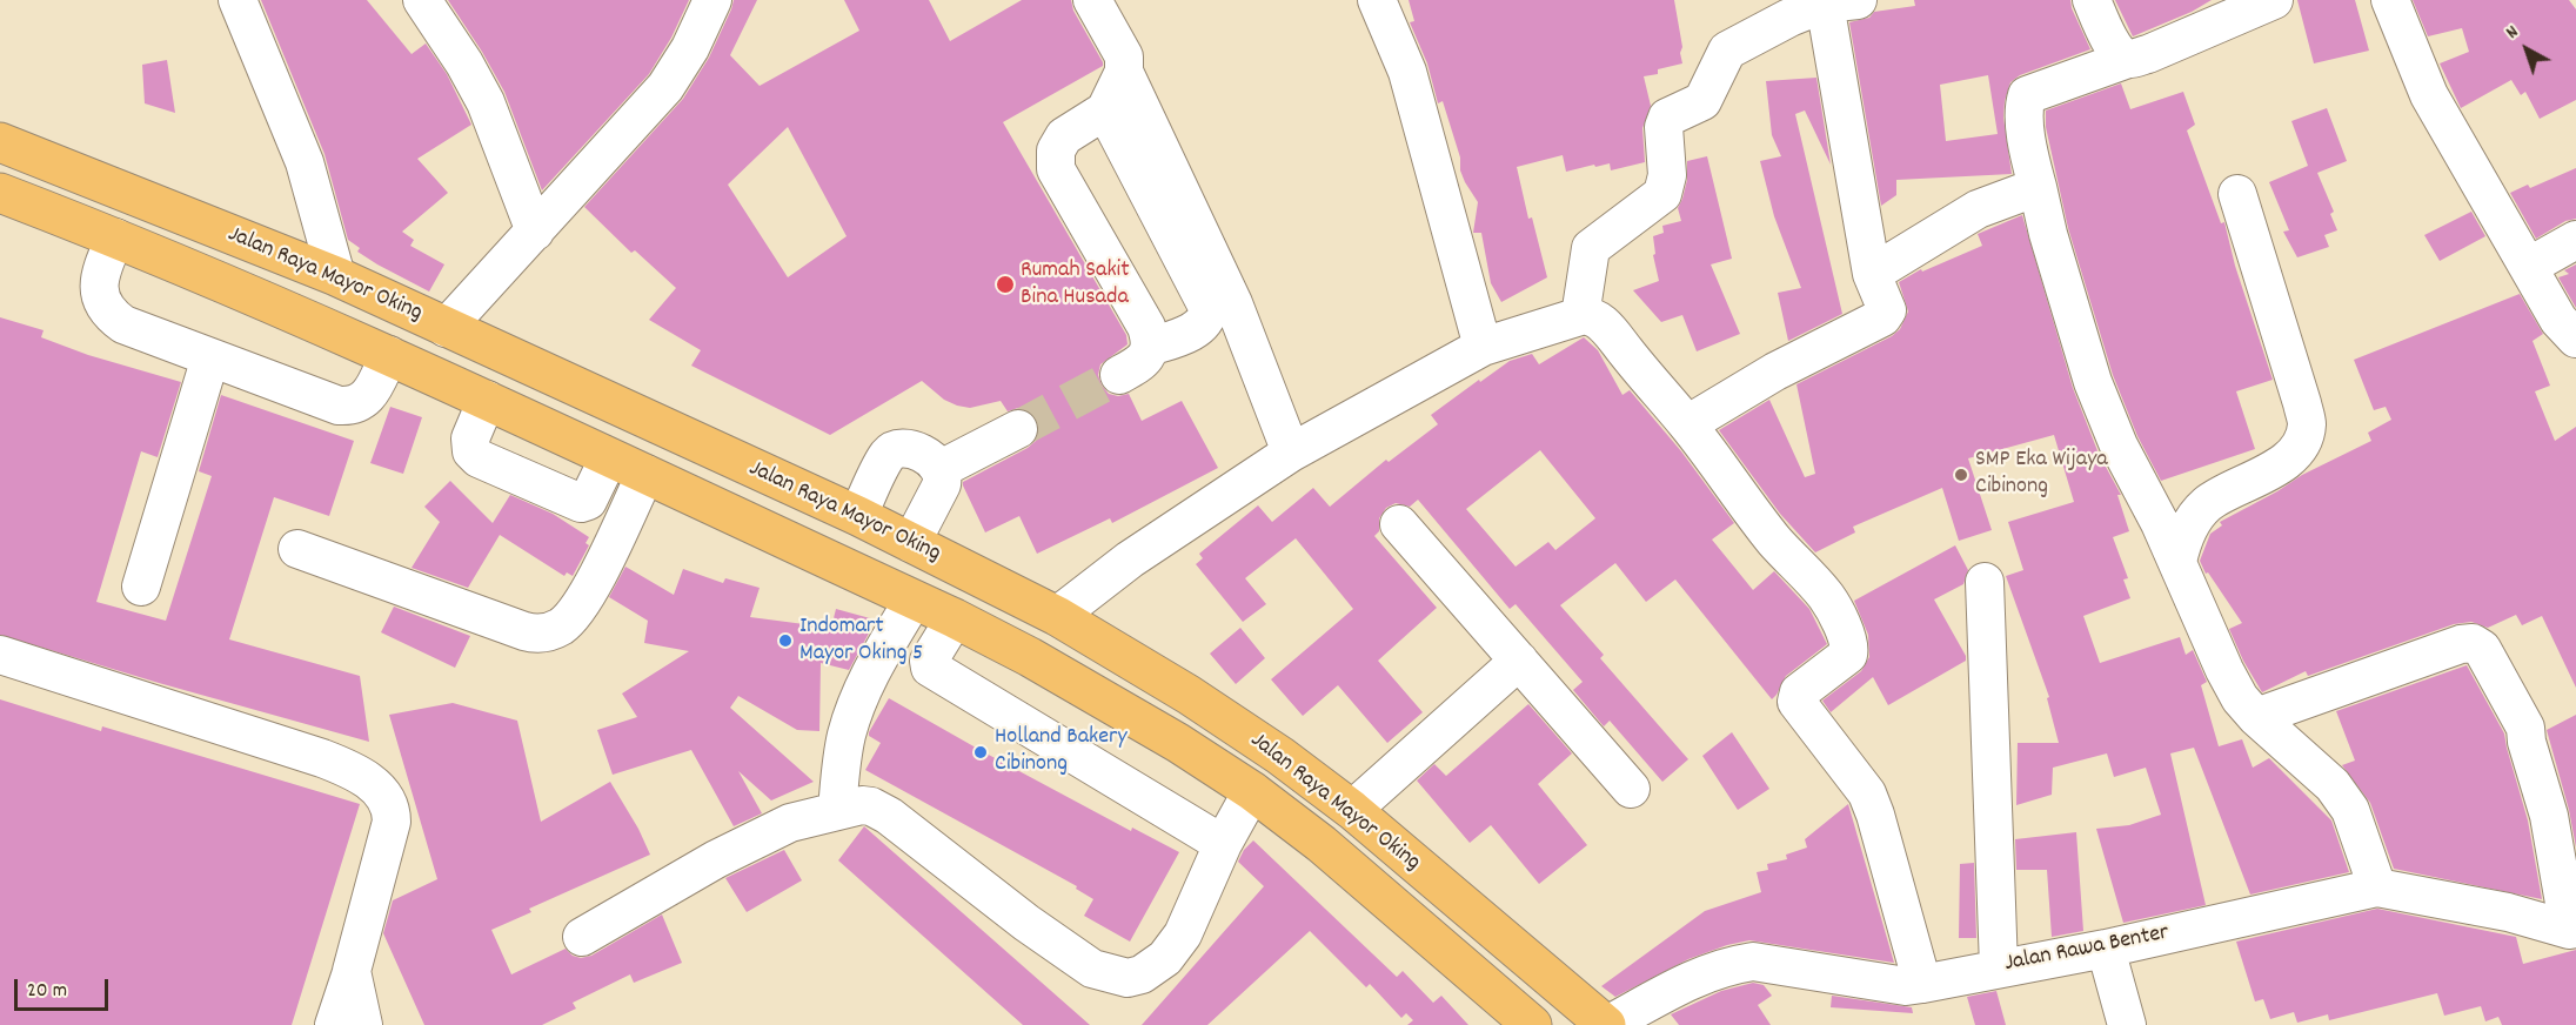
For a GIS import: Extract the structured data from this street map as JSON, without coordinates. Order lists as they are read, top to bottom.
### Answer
{
  "streets": {
    "main road": ["Jalan Raya Mayor Oking"],
    "street": ["Jalan Rawa Benter"]
  },
  "crossings": [
    ["Jalan Raya Mayor Oking", "Jalan Rawa Benter"]
  ],
  "places": [
    "Rumah Sakit Bina Husada",
    "SMP Eka Wijaya Cibinong",
    "Indomart Mayor Oking 5",
    "Holland Bakery Cibinong"
  ],
  "scale_bar": "20 m",
  "north": "top left"
}
